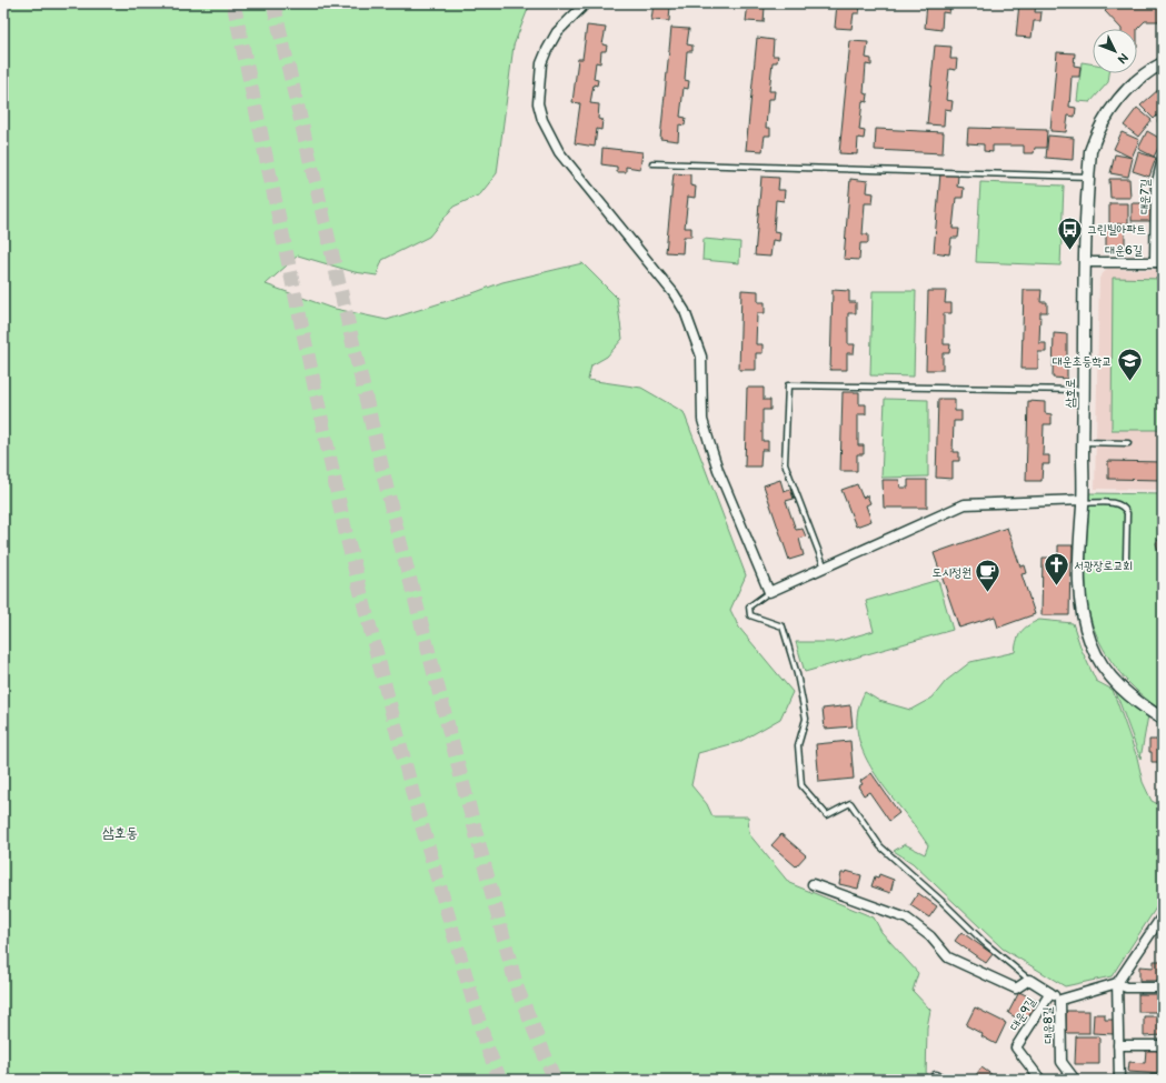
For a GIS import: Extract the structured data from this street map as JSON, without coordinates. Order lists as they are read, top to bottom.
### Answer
{
  "streets": {
    "street": [
      "대운7길",
      "대운6길",
      "삼호로",
      "대운9길",
      "대운8길"
    ]
  },
  "crossings": [
    ["대운7길", "대운6길"],
    ["대운6길", "삼호로"],
    ["대운9길", "대운8길"]
  ],
  "districts": ["삼호동"],
  "places": {
    "bus stop": ["그린빌아파트"],
    "school or university": ["대운초등학교"],
    "church": ["서광장로교회"],
    "cafe": ["도시정원"]
  },
  "north": "bottom right"
}
